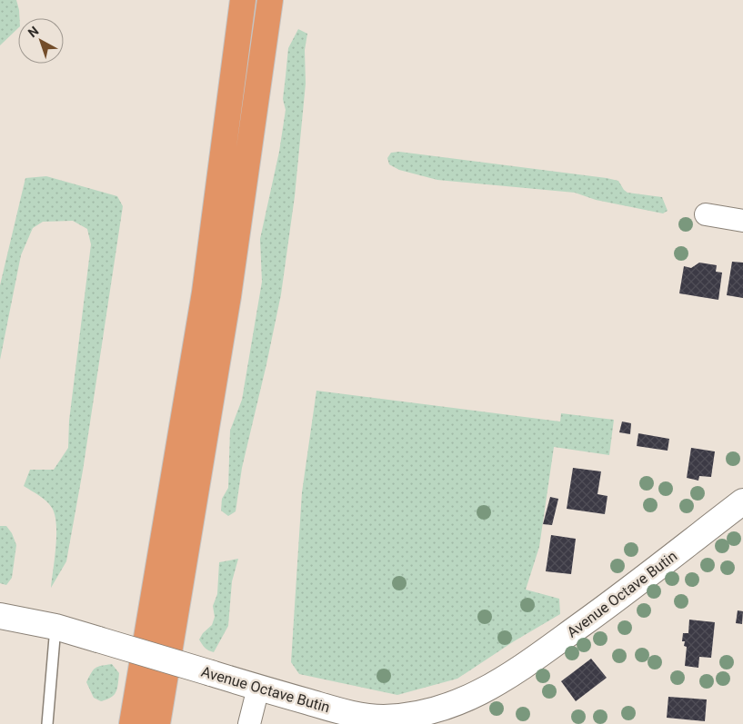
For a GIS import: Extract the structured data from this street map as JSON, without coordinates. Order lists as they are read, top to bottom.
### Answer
{
  "streets": {
    "main road": ["Avenue Octave Butin"]
  },
  "north": "top left"
}
